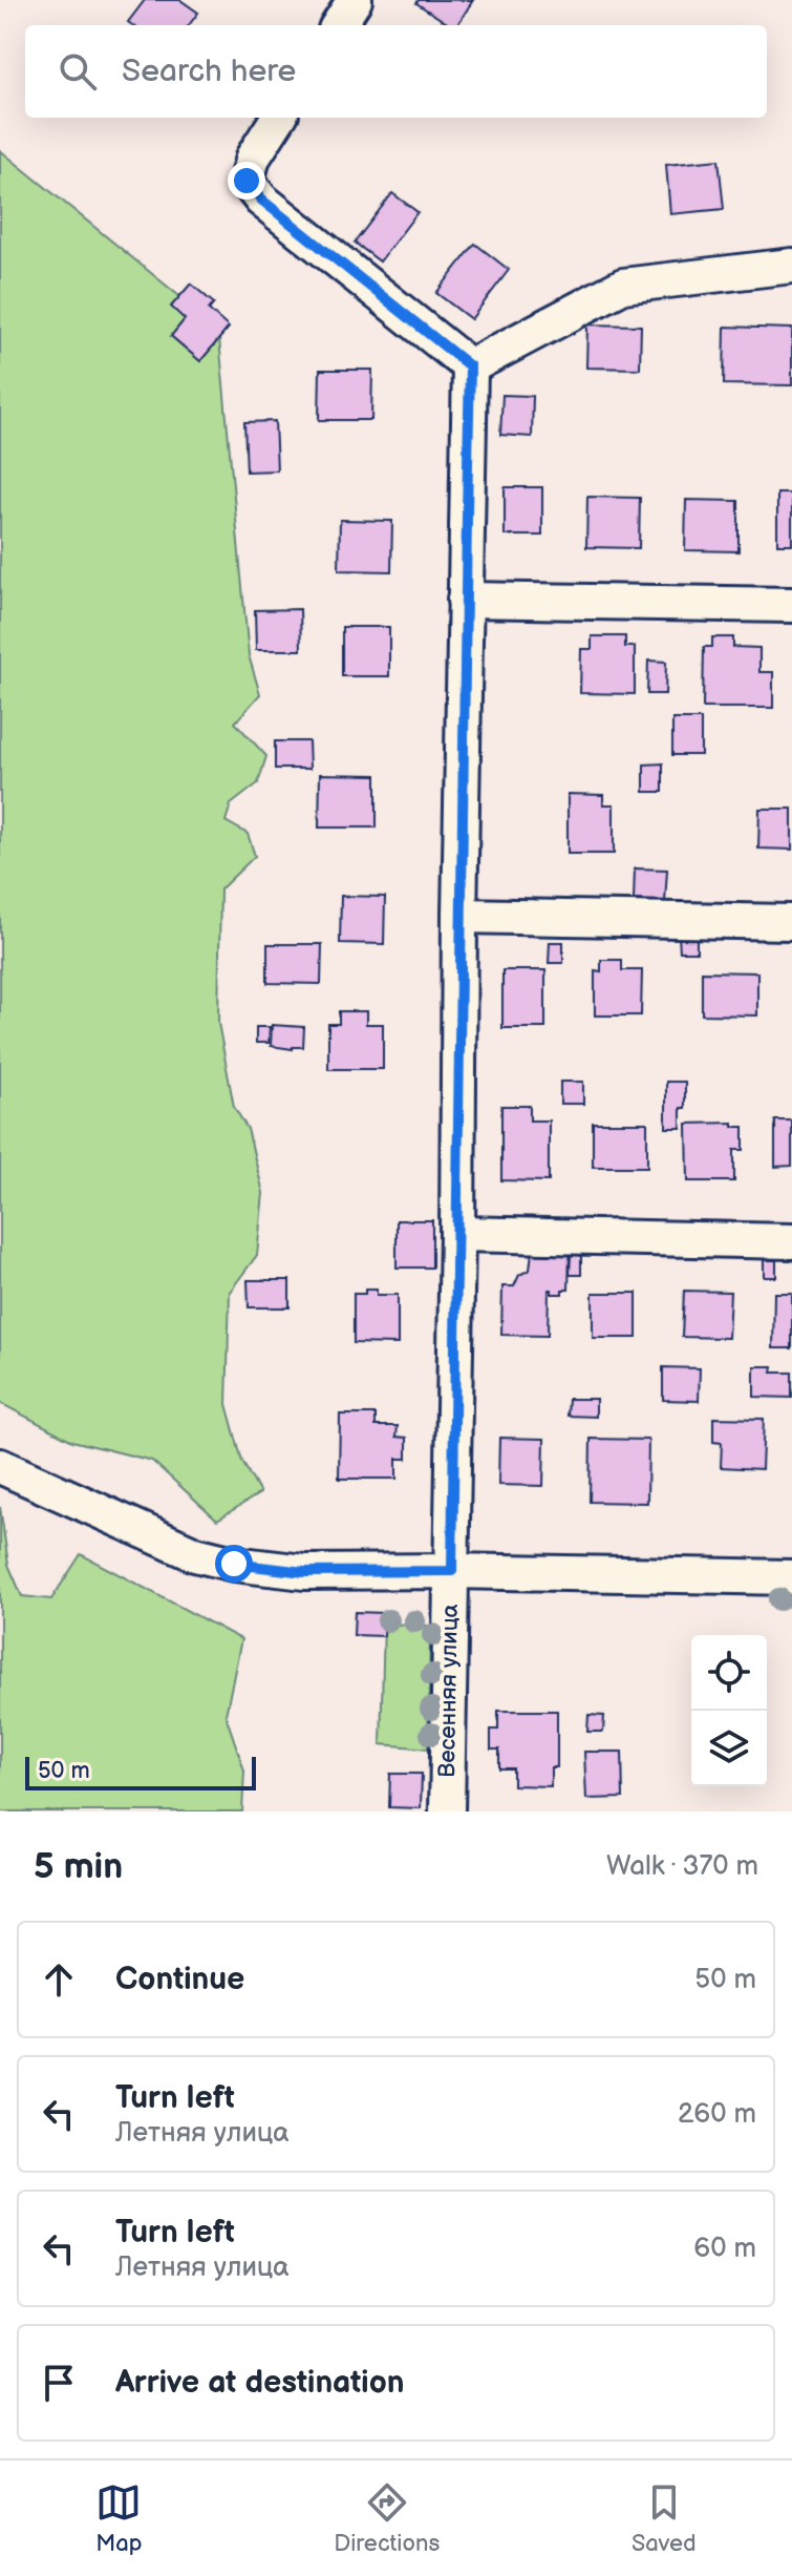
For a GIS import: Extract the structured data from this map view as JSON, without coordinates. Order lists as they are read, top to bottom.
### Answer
{
  "streets": {
    "street": ["Весенняя улица"]
  },
  "scale_bar": "50 m",
  "page": {
    "search": "Search here",
    "scale": "50 m",
    "heading": ["5 min", "Walk · 370 m"],
    "list": [
      ["Continue", "50 m"],
      ["Turn left", "Летняя улица", "260 m"],
      ["Turn left", "Летняя улица", "60 m"],
      "Arrive at destination"
    ],
    "nav": ["Map", "Directions", "Saved"]
  }
}
